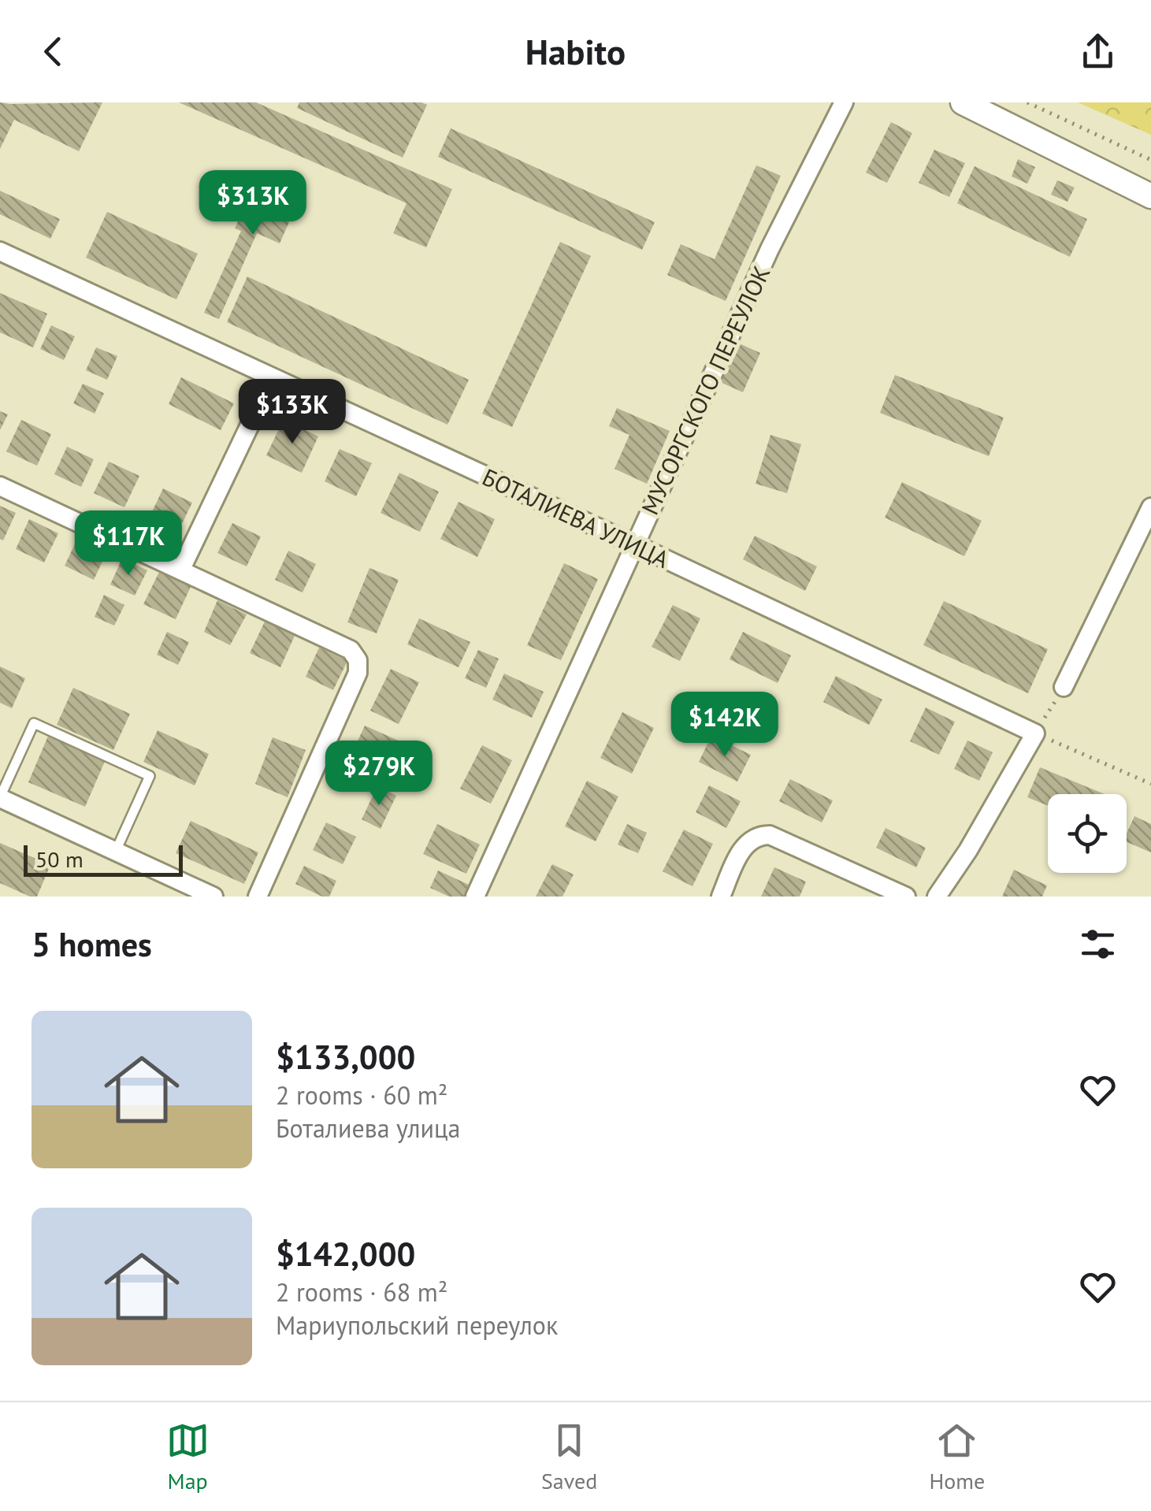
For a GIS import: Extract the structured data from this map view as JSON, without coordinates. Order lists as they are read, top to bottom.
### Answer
{
  "streets": {
    "street": ["МУСОРГСКОГО ПЕРЕУЛОК", "БОТАЛИЕВА УЛИЦА"]
  },
  "crossings": [
    ["МУСОРГСКОГО ПЕРЕУЛОК", "БОТАЛИЕВА УЛИЦА"]
  ],
  "scale_bar": "50 m",
  "page": {
    "header": "Habito",
    "price": [
      "$313K",
      "$133K",
      "$117K",
      "$142K",
      "$279K"
    ],
    "scale": "50 m",
    "heading": "5 homes",
    "list": [
      {
        "name": "$133,000",
        "note": "2 rooms · 60 m² · Боталиева улица"
      },
      {
        "name": "$142,000",
        "note": "2 rooms · 68 m² · Мариупольский переулок"
      }
    ],
    "tabs": ["Map", "Saved", "Home"]
  }
}
